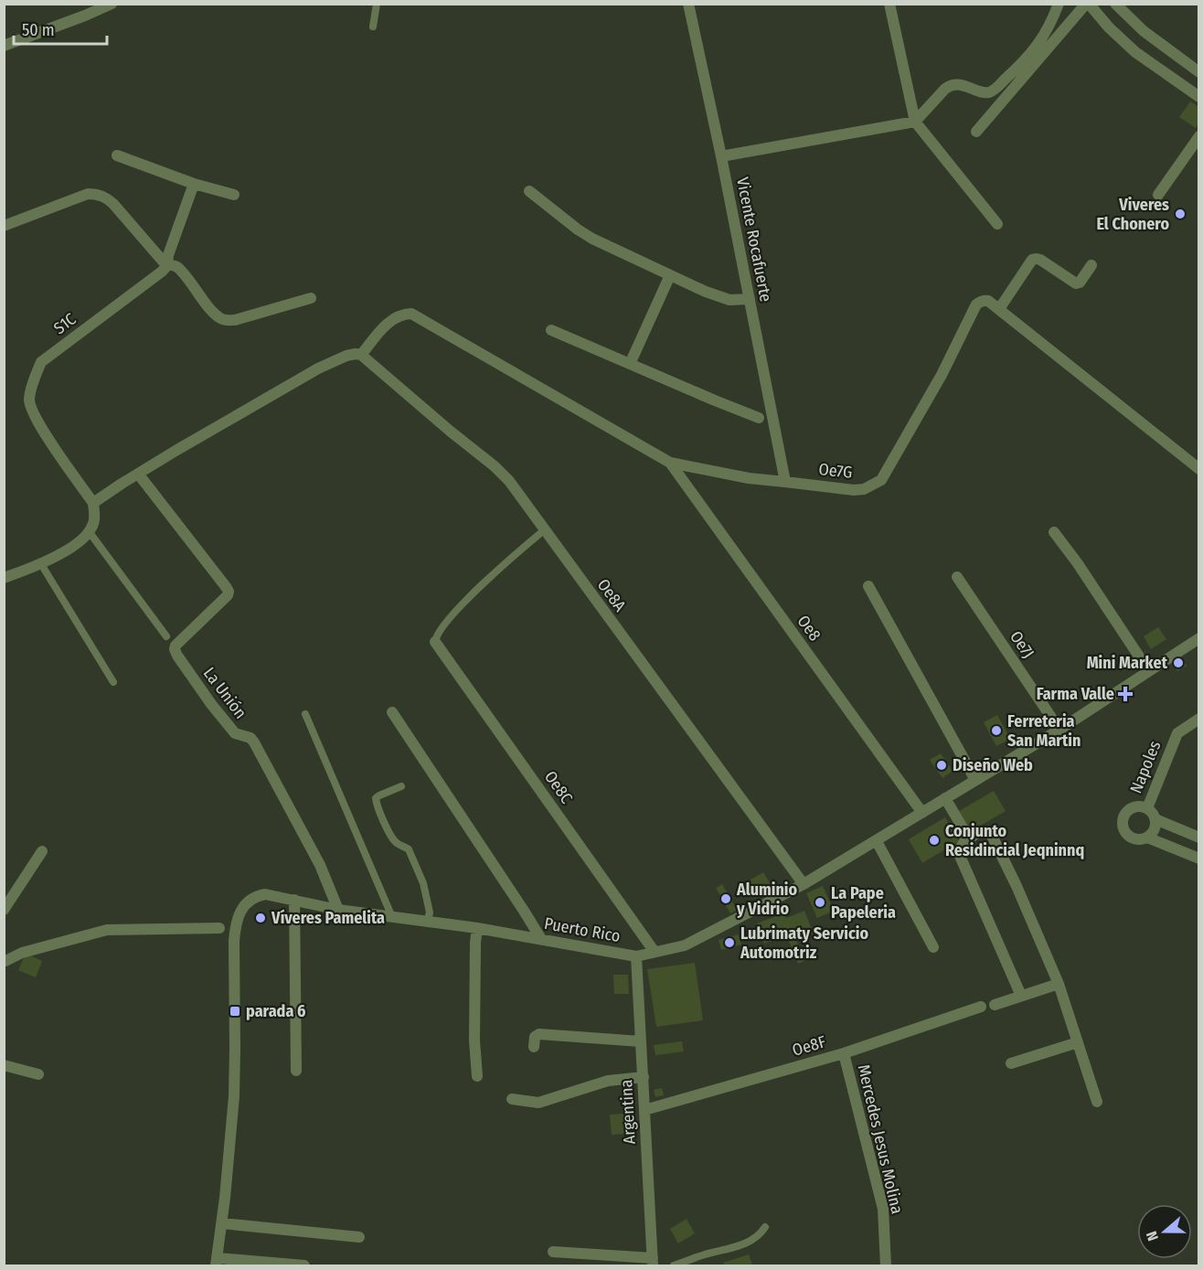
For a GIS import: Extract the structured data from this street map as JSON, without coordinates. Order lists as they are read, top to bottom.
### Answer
{
  "streets": {
    "street": [
      "Vicente Rocafuerte",
      "S1C",
      "Oe7G",
      "Oe8A",
      "Oe8",
      "Oe7J",
      "La Unión",
      "Napoles",
      "Oe8C",
      "Puerto Rico",
      "Oe8F",
      "Argentina",
      "Mercedes Jesus Molina"
    ]
  },
  "crossings": [
    ["Vicente Rocafuerte", "Oe7G"],
    ["Oe7G", "Oe8A"],
    ["Oe7G", "Oe8"],
    ["Oe8A", "Puerto Rico"],
    ["Oe8", "Puerto Rico"],
    ["Oe7J", "Puerto Rico"],
    ["La Unión", "Puerto Rico"],
    ["Oe8C", "Puerto Rico"],
    ["Puerto Rico", "Argentina"],
    ["Oe8F", "Argentina"],
    ["Oe8F", "Mercedes Jesus Molina"]
  ],
  "places": {
    "other": [
      "Viveres El Chonero",
      "Mini Market",
      "Ferreteria San Martin",
      "Diseño Web",
      "Conjunto Residincial Jeqninnq",
      "Aluminio y Vidrio",
      "La Pape Papeleria",
      "Víveres Pamelita",
      "Lubrimaty Servicio Automotriz"
    ],
    "health": ["Farma Valle"],
    "transit": ["parada 6"]
  },
  "scale_bar": "50 m",
  "north": "left"
}
